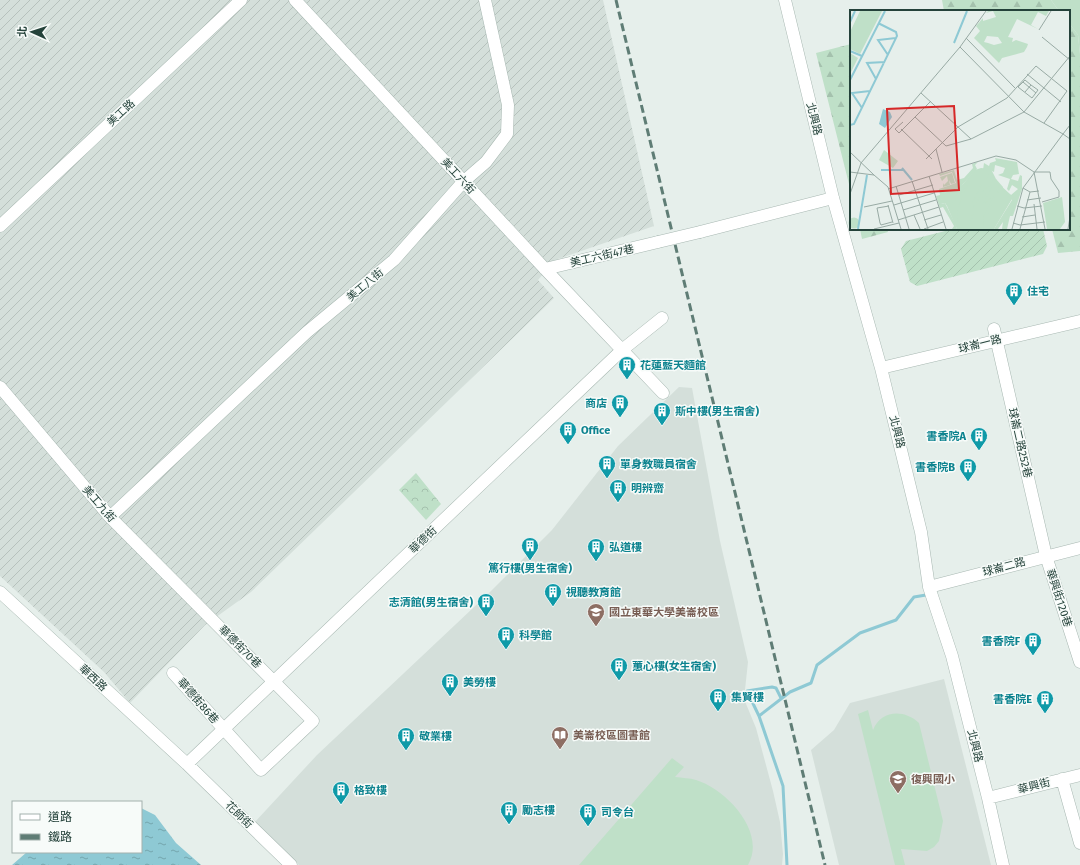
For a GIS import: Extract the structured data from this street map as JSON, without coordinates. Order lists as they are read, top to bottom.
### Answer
{
  "streets": {
    "street": [
      "美工路",
      "北興路",
      "美工六街",
      "美工六街47巷",
      "美工八街",
      "球崙一路",
      "球崙二路252巷",
      "美工九街",
      "華德街",
      "球崙二路",
      "華興街120巷",
      "華德街70巷",
      "華西路",
      "華德街86巷",
      "華興街",
      "花師街"
    ]
  },
  "crossings": [
    ["北興路", "美工六街47巷"],
    ["北興路", "球崙一路"],
    ["北興路", "球崙二路"],
    ["北興路", "華興街"],
    ["美工六街", "美工六街47巷"],
    ["美工六街", "美工八街"],
    ["美工六街", "華德街"],
    ["美工八街", "美工九街"],
    ["球崙一路", "球崙二路252巷"],
    ["球崙二路252巷", "球崙二路"],
    ["球崙二路252巷", "華興街120巷"],
    ["美工九街", "華德街70巷"],
    ["華德街", "華德街70巷"],
    ["華德街", "華西路"],
    ["華德街", "華德街86巷"],
    ["華德街", "花師街"],
    ["球崙二路", "華興街120巷"],
    ["華德街70巷", "華德街86巷"],
    ["華西路", "花師街"]
  ],
  "places": {
    "building": [
      "住宅",
      "花蓮藍天麵館",
      "商店",
      "斯中樓(男生宿舍)",
      "Office",
      "書香院A",
      "單身教職員宿舍",
      "書香院B",
      "明辨齋",
      "篤行樓(男生宿舍)",
      "弘道樓",
      "視聽教育館",
      "志清館(男生宿舍)",
      "科學館",
      "書香院F",
      "蕙心樓(女生宿舍)",
      "美勞樓",
      "集賢樓",
      "書香院E",
      "敬業樓",
      "格致樓",
      "勵志樓",
      "司令台"
    ],
    "school or university": ["國立東華大學美崙校區", "復興國小"],
    "library": ["美崙校區圖書館"]
  },
  "legend": ["道路", "鐵路"],
  "north": "left"
}
